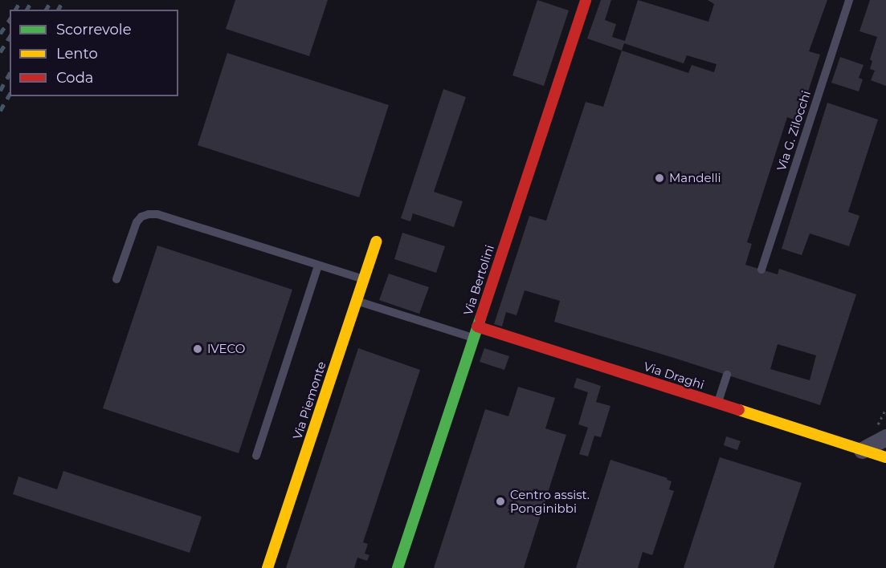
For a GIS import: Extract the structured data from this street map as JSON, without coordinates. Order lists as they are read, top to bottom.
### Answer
{
  "streets": {
    "street": ["Via Bertolini", "Via Draghi", "Via Piemonte"],
    "lane": ["Via G. Zilocchi"]
  },
  "crossings": [
    ["Via Bertolini", "Via Draghi"]
  ],
  "places": ["Mandelli", "IVECO", "Centro assist. Ponginibbi"],
  "legend": ["Scorrevole", "Lento", "Coda"]
}
